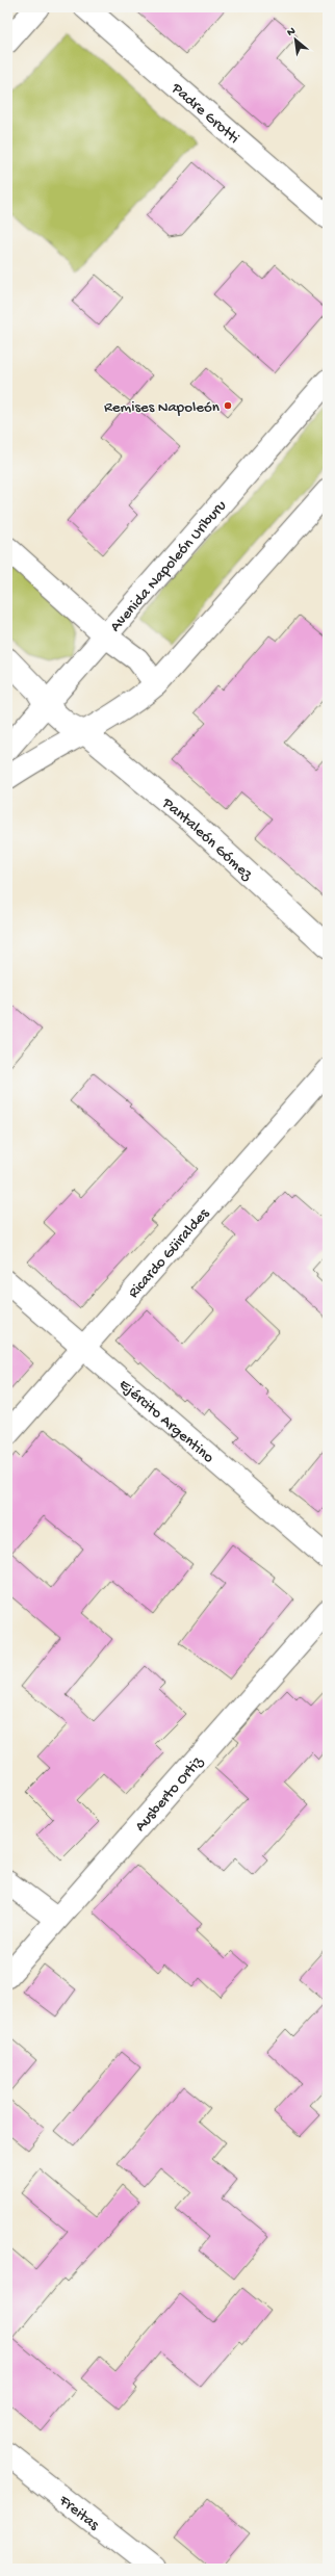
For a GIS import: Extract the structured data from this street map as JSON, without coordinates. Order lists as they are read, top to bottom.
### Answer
{
  "streets": {
    "street": [
      "Padre Grotti",
      "Avenida Napoleón Uriburu",
      "Pantaleón Gómez",
      "Ricardo Güiraldes",
      "Ejército Argentino",
      "Ausberto Ortiz",
      "Freitas"
    ]
  },
  "crossings": [
    ["Avenida Napoleón Uriburu", "Pantaleón Gómez"],
    ["Ricardo Güiraldes", "Ejército Argentino"]
  ],
  "places": ["Remises Napoleón"],
  "north": "top left"
}
